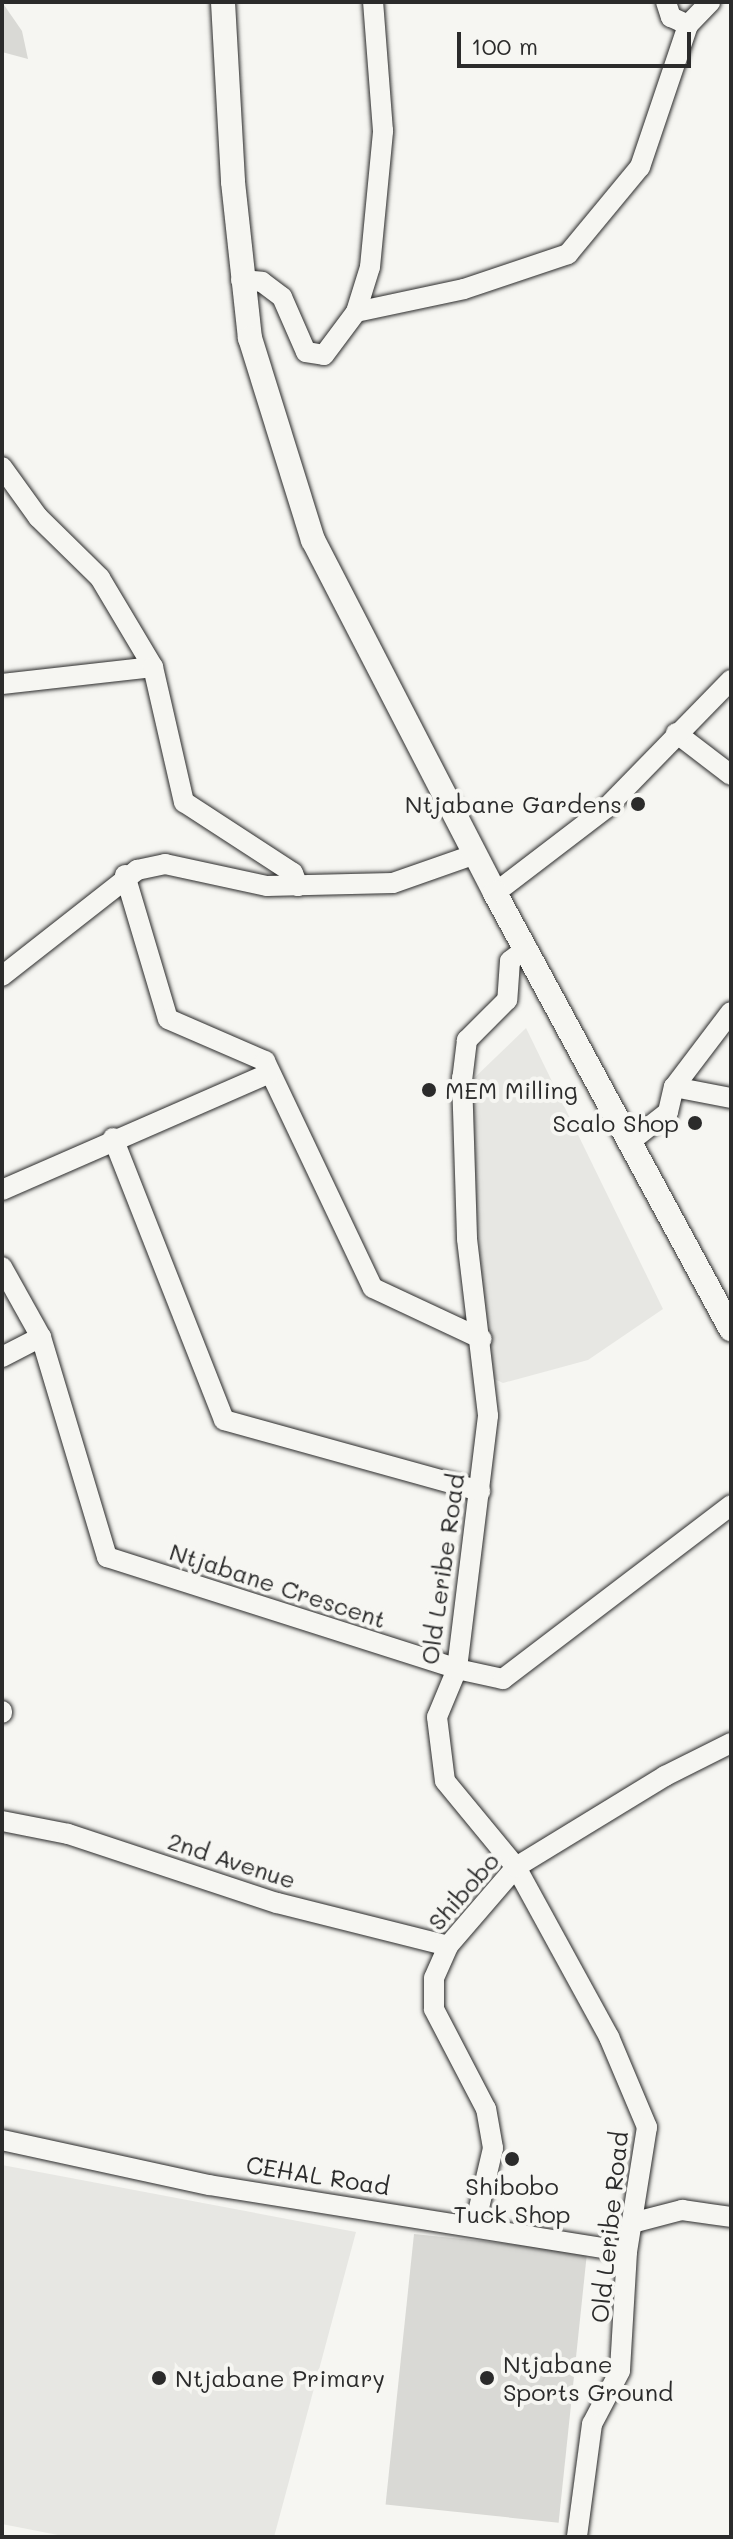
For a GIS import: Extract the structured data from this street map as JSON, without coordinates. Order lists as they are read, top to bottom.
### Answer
{
  "streets": {
    "street": [
      "Old Leribe Road",
      "Ntjabane Crescent",
      "2nd Avenue",
      "Shibobo",
      "CEHAL Road"
    ]
  },
  "crossings": [
    ["Old Leribe Road", "Ntjabane Crescent"],
    ["Old Leribe Road", "Shibobo"],
    ["Old Leribe Road", "CEHAL Road"],
    ["2nd Avenue", "Shibobo"],
    ["Shibobo", "CEHAL Road"]
  ],
  "places": [
    "Ntjabane Gardens",
    "MEM Milling",
    "Scalo Shop",
    "Shibobo Tuck Shop",
    "Ntjabane Primary",
    "Ntjabane Sports Ground"
  ],
  "scale_bar": "100 m"
}
